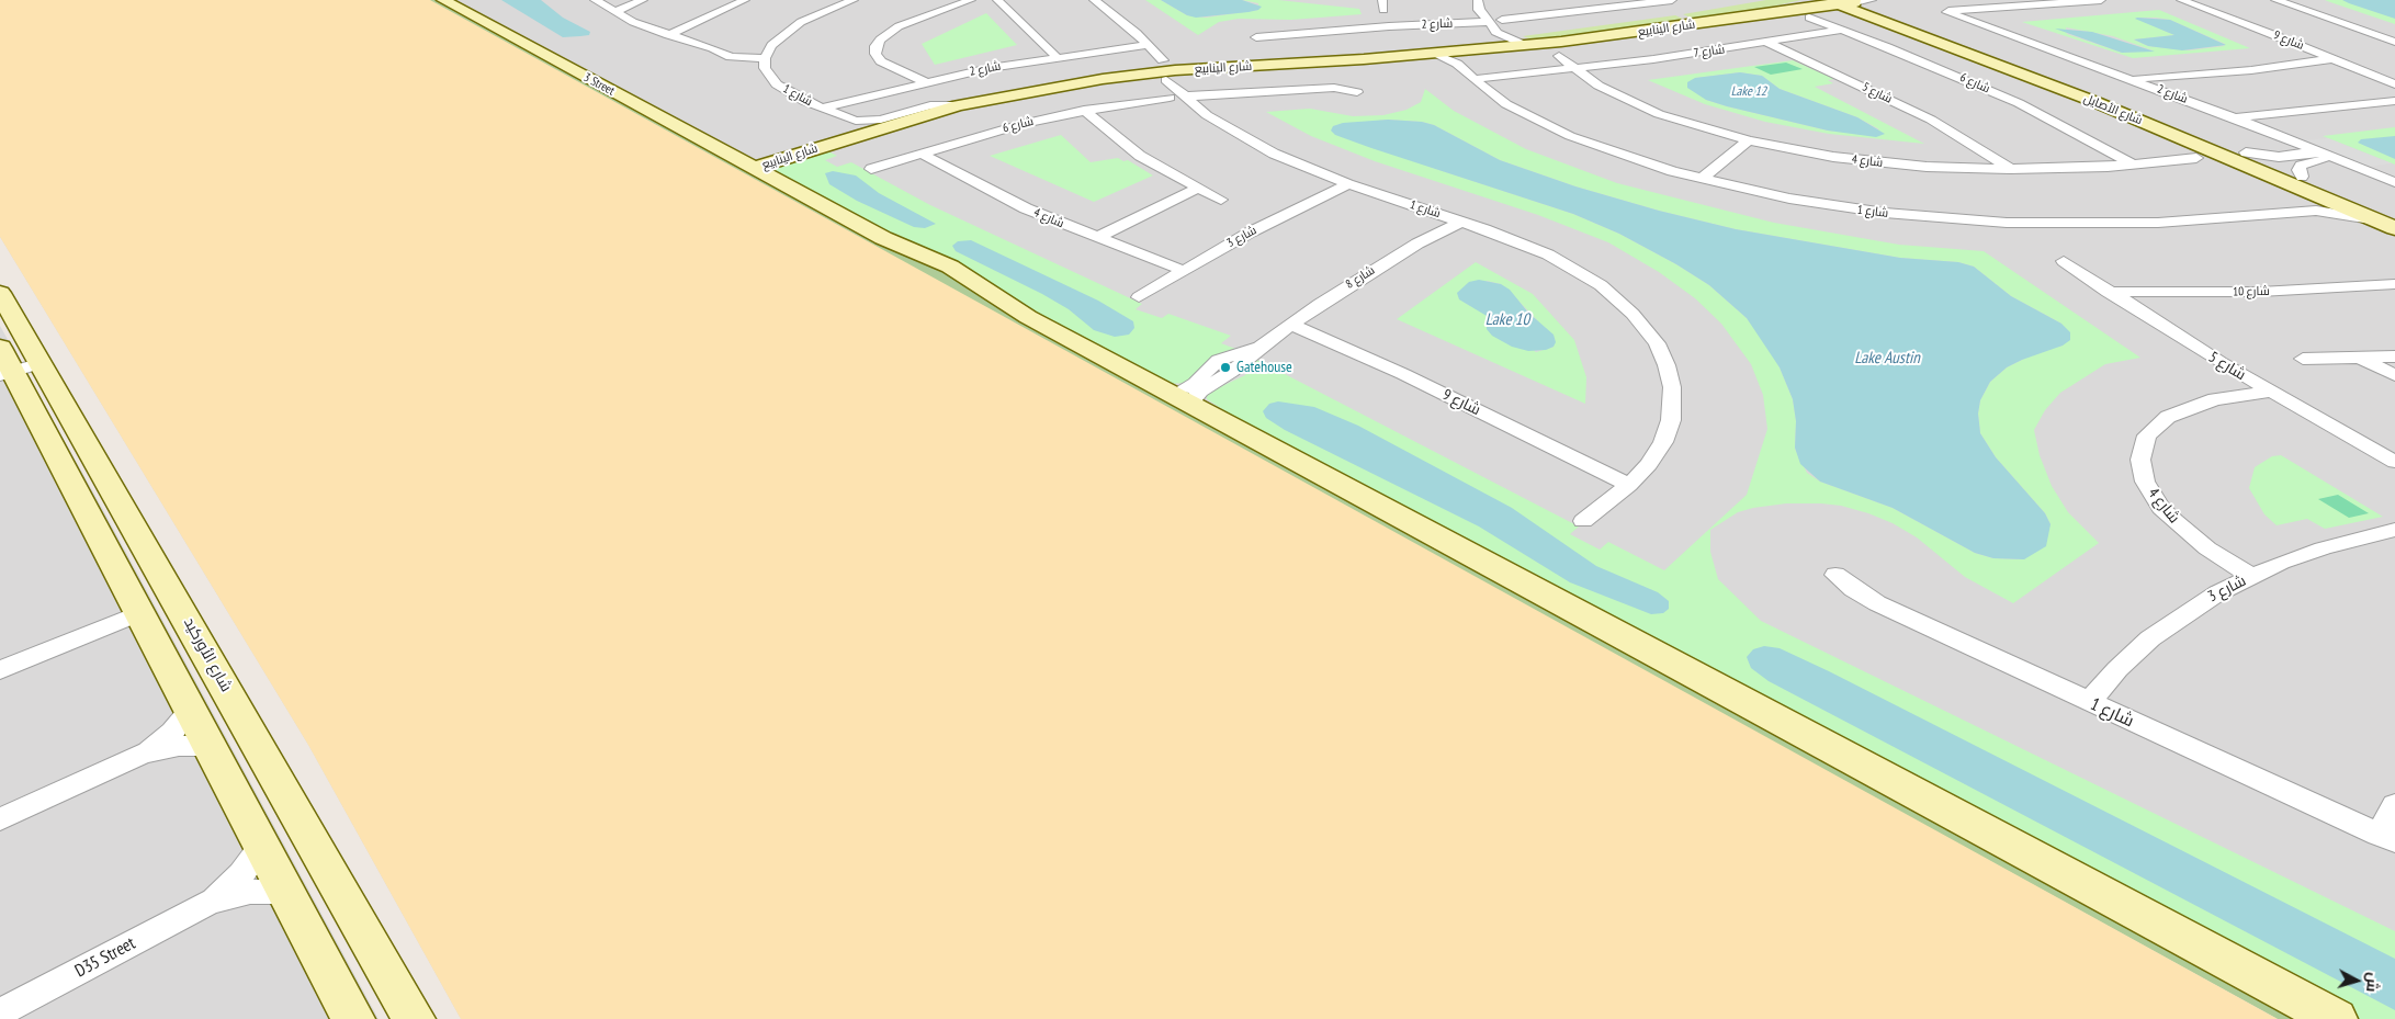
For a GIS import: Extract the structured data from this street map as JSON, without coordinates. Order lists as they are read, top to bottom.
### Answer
{
  "streets": {
    "street": [
      "شارع 2",
      "شارع الينابيع",
      "شارع 9",
      "شارع 7",
      "شارع 6",
      "3 Street",
      "شارع 5",
      "شارع 1",
      "شارع الأصايل",
      "شارع 4",
      "شارع 3",
      "شارع 8",
      "شارع 10",
      "شارع الأوركيد",
      "D35 Street"
    ]
  },
  "crossings": [
    ["شارع 2", "شارع 1"],
    ["شارع الينابيع", "3 Street"],
    ["شارع الينابيع", "شارع 1"],
    ["شارع الينابيع", "شارع الأصايل"],
    ["شارع 9", "شارع 1"],
    ["شارع 9", "شارع 8"],
    ["شارع 7", "شارع 6"],
    ["شارع 7", "شارع 5"],
    ["شارع 7", "شارع 4"],
    ["شارع 6", "شارع 1"],
    ["شارع 6", "شارع 4"],
    ["3 Street", "شارع 8"],
    ["شارع 5", "شارع 4"],
    ["شارع 5", "شارع 10"],
    ["شارع 1", "شارع الأصايل"],
    ["شارع 1", "شارع 3"],
    ["شارع 1", "شارع 8"],
    ["شارع 4", "شارع 3"],
    ["شارع الأوركيد", "D35 Street"]
  ],
  "water": ["Lake 12", "Lake 10", "Lake Austin"],
  "places": ["Gatehouse"],
  "north": "right"
}
